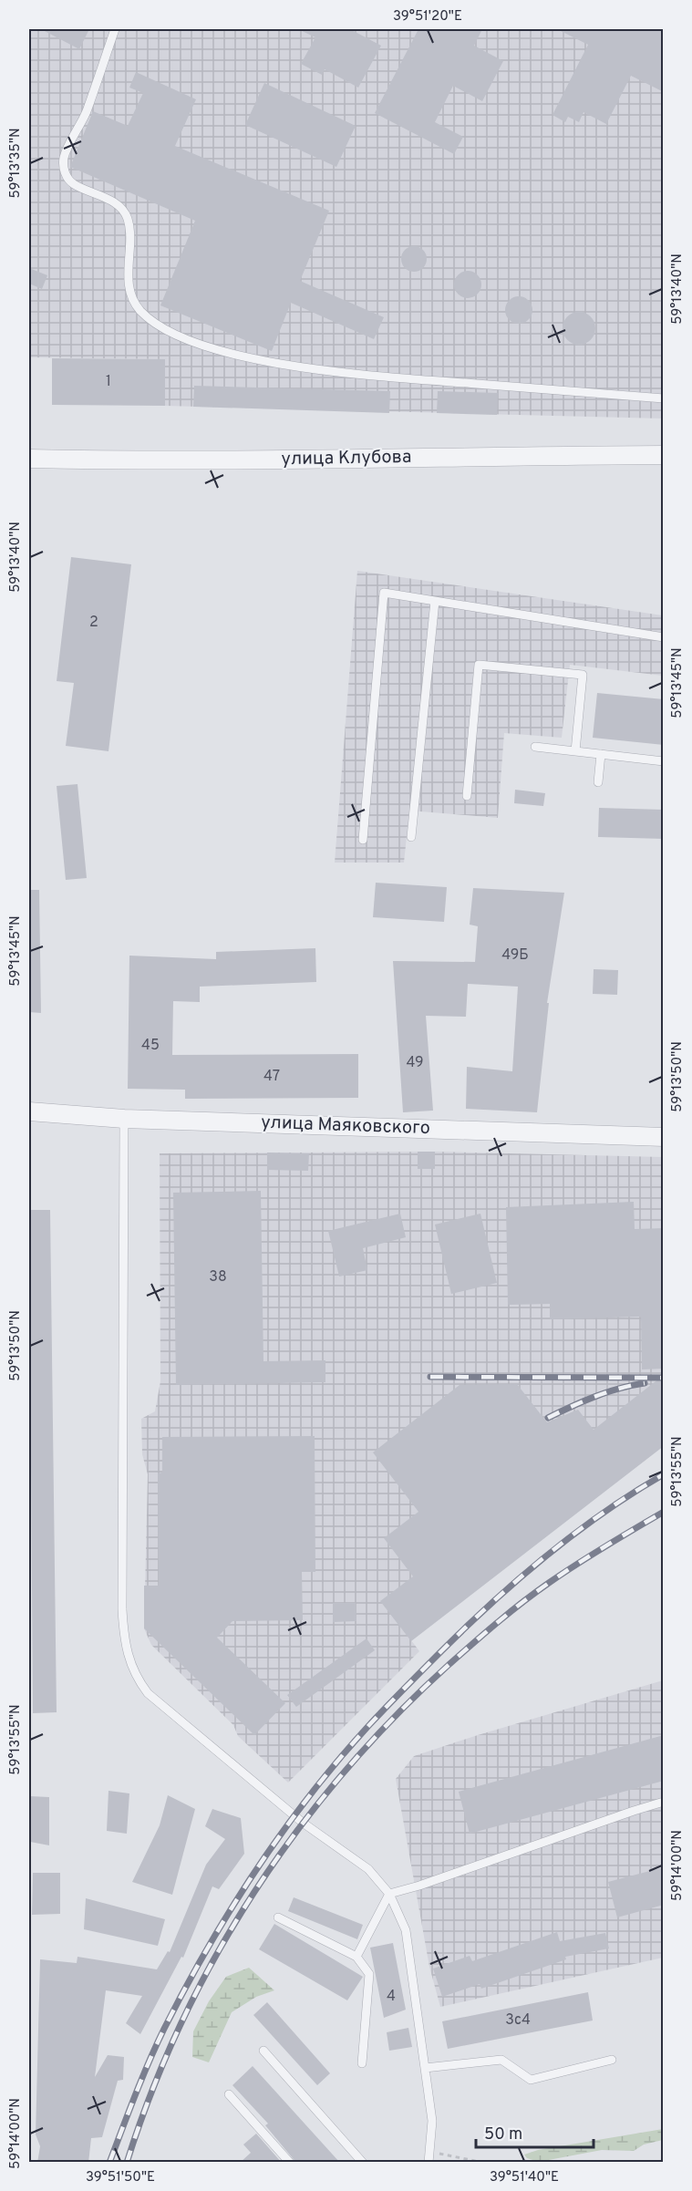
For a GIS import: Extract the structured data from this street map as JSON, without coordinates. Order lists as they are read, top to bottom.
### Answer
{
  "streets": {
    "street": ["улица Клубова", "улица Маяковского"]
  },
  "house_numbers": [
    "1",
    "2",
    "49Б",
    "45",
    "49",
    "47",
    "38",
    "4",
    "3с4"
  ],
  "scale_bar": "50 m",
  "coordinates": [
    "39°51'20\"E",
    "59°13'35\"N",
    "59°13'40\"N",
    "59°13'45\"N",
    "59°13'50\"N",
    "59°13'55\"N",
    "59°14'00\"N",
    "39°51'50\"E",
    "39°51'40\"E"
  ]
}
